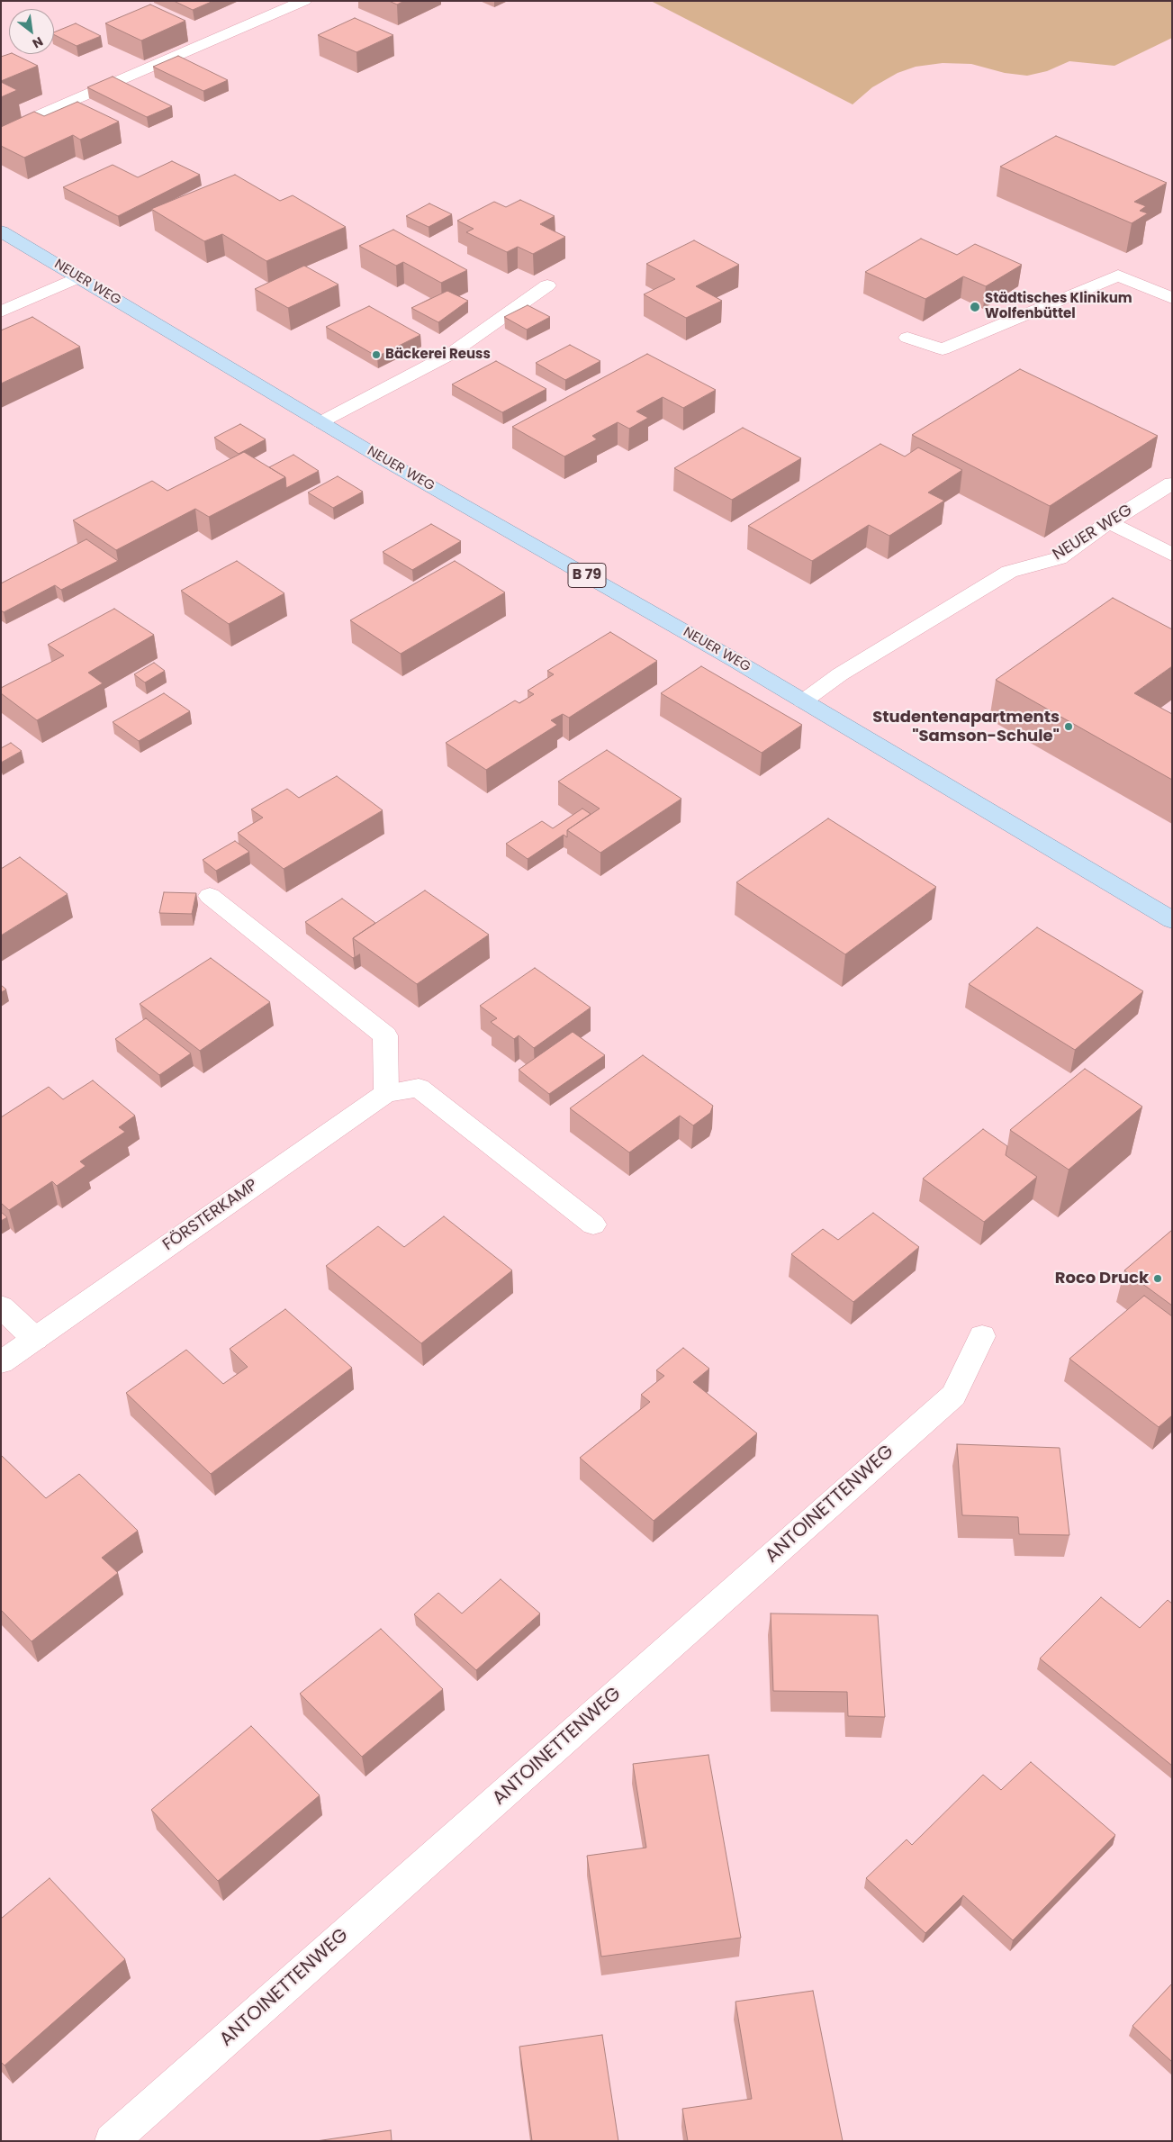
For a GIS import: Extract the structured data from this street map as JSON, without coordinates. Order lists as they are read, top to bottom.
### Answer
{
  "streets": {
    "main road": ["NEUER WEG", "B 79"],
    "street": ["FÖRSTERKAMP", "ANTOINETTENWEG"]
  },
  "places": [
    "Städtisches Klinikum Wolfenbüttel",
    "Bäckerei Reuss",
    "Studentenapartments \"Samson-Schule\"",
    "Roco Druck"
  ],
  "north": "bottom right"
}
